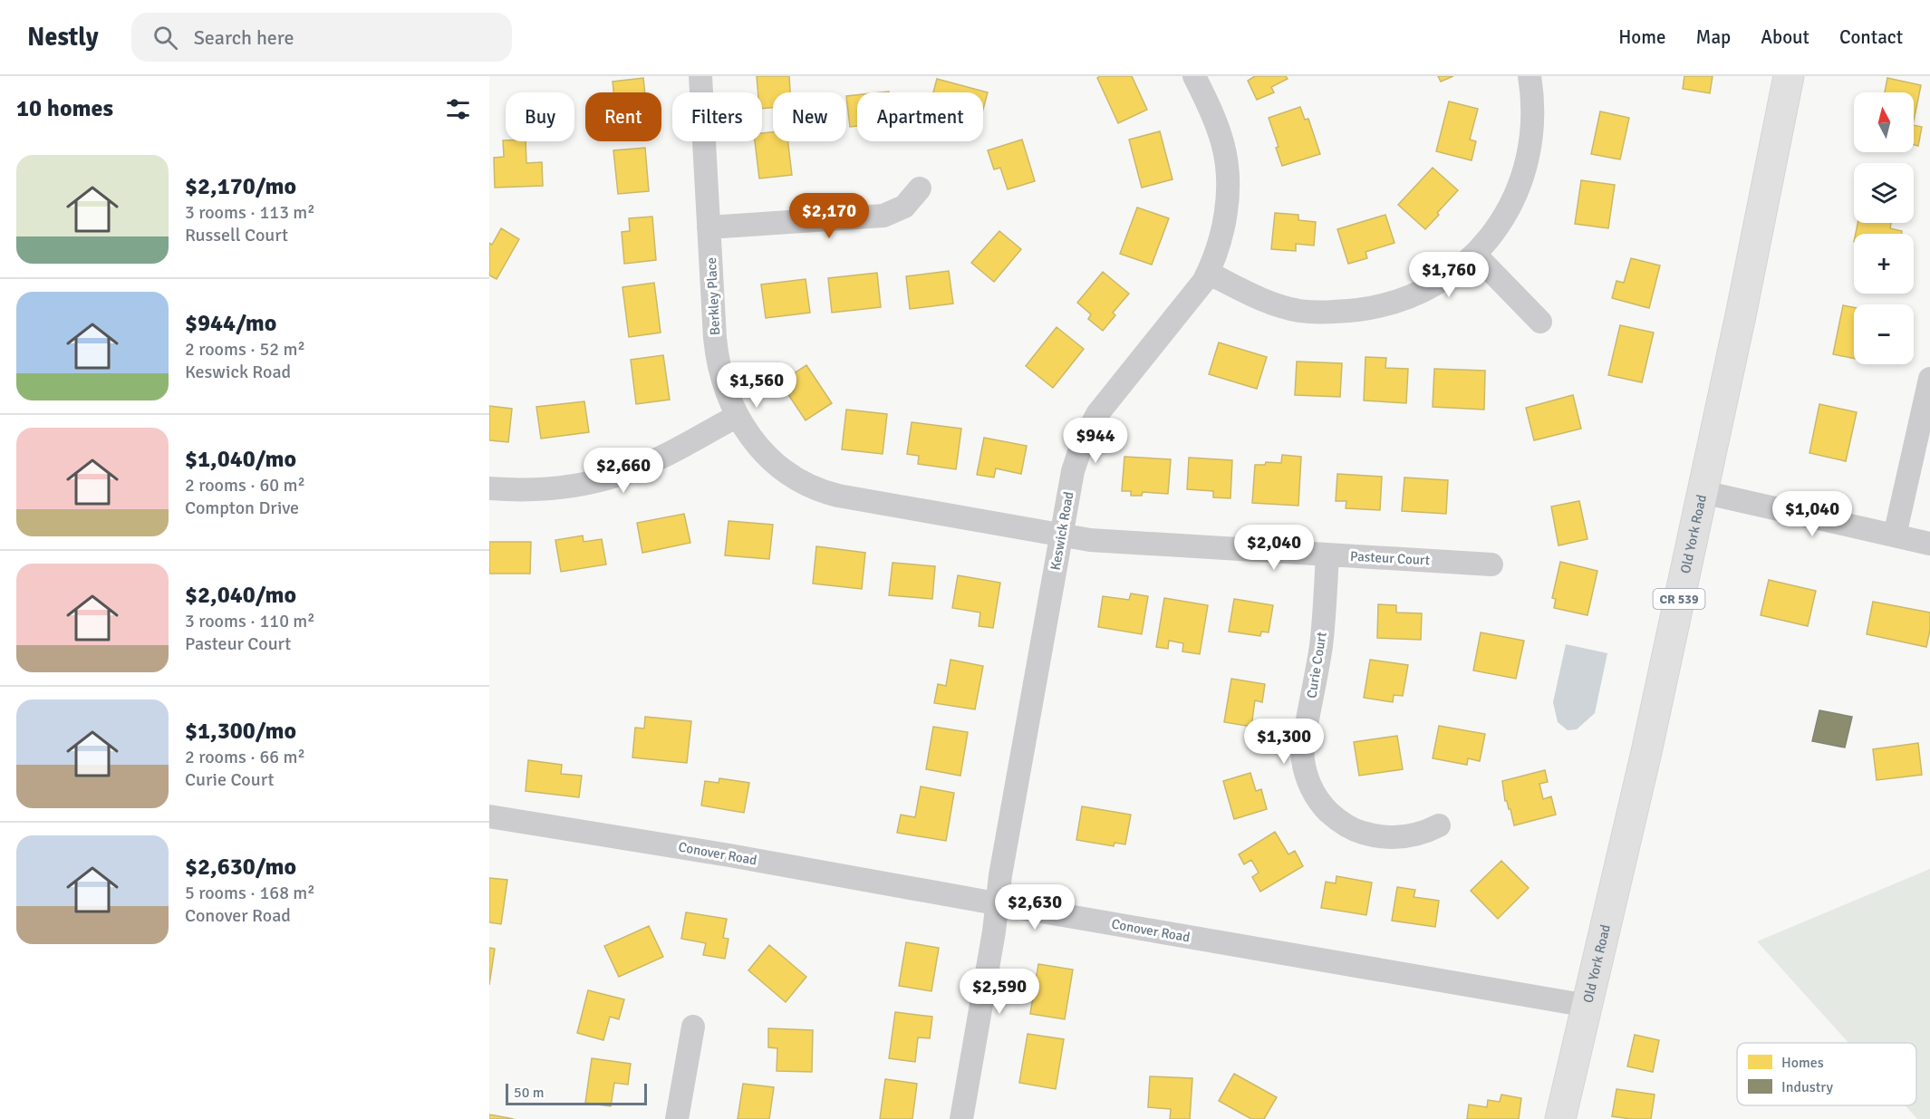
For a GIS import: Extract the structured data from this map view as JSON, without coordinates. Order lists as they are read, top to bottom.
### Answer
{
  "streets": {
    "main road": ["Old York Road", "CR 539"],
    "street": [
      "Berkley Place",
      "Keswick Road",
      "Pasteur Court",
      "Curie Court",
      "Conover Road"
    ]
  },
  "crossings": [
    ["Berkley Place", "Keswick Road"],
    ["Berkley Place", "Pasteur Court"],
    ["Keswick Road", "Pasteur Court"],
    ["Keswick Road", "Conover Road"],
    ["Old York Road", "Conover Road"],
    ["Pasteur Court", "Curie Court"]
  ],
  "legend": ["Homes", "Industry"],
  "scale_bar": "50 m",
  "north": "top",
  "page": {
    "header": "Nestly",
    "search": "Search here",
    "nav": [
      "Home",
      "Map",
      "About",
      "Contact"
    ],
    "heading": "10 homes",
    "map_buttons": ["+", "−"],
    "chip": [
      "Buy",
      "Rent",
      "Filters",
      "New",
      "Apartment"
    ],
    "list": [
      {
        "name": "$2,170/mo",
        "note": "3 rooms · 113 m² · Russell Court"
      },
      {
        "name": "$944/mo",
        "note": "2 rooms · 52 m² · Keswick Road"
      },
      {
        "name": "$1,040/mo",
        "note": "2 rooms · 60 m² · Compton Drive"
      },
      {
        "name": "$2,040/mo",
        "note": "3 rooms · 110 m² · Pasteur Court"
      },
      {
        "name": "$1,300/mo",
        "note": "2 rooms · 66 m² · Curie Court"
      },
      {
        "name": "$2,630/mo",
        "note": "5 rooms · 168 m² · Conover Road"
      }
    ],
    "price": [
      "$2,170",
      "$1,760",
      "$1,560",
      "$944",
      "$2,660",
      "$1,040",
      "$2,040",
      "$1,300",
      "$2,630",
      "$2,590"
    ],
    "scale": "50 m"
  }
}
